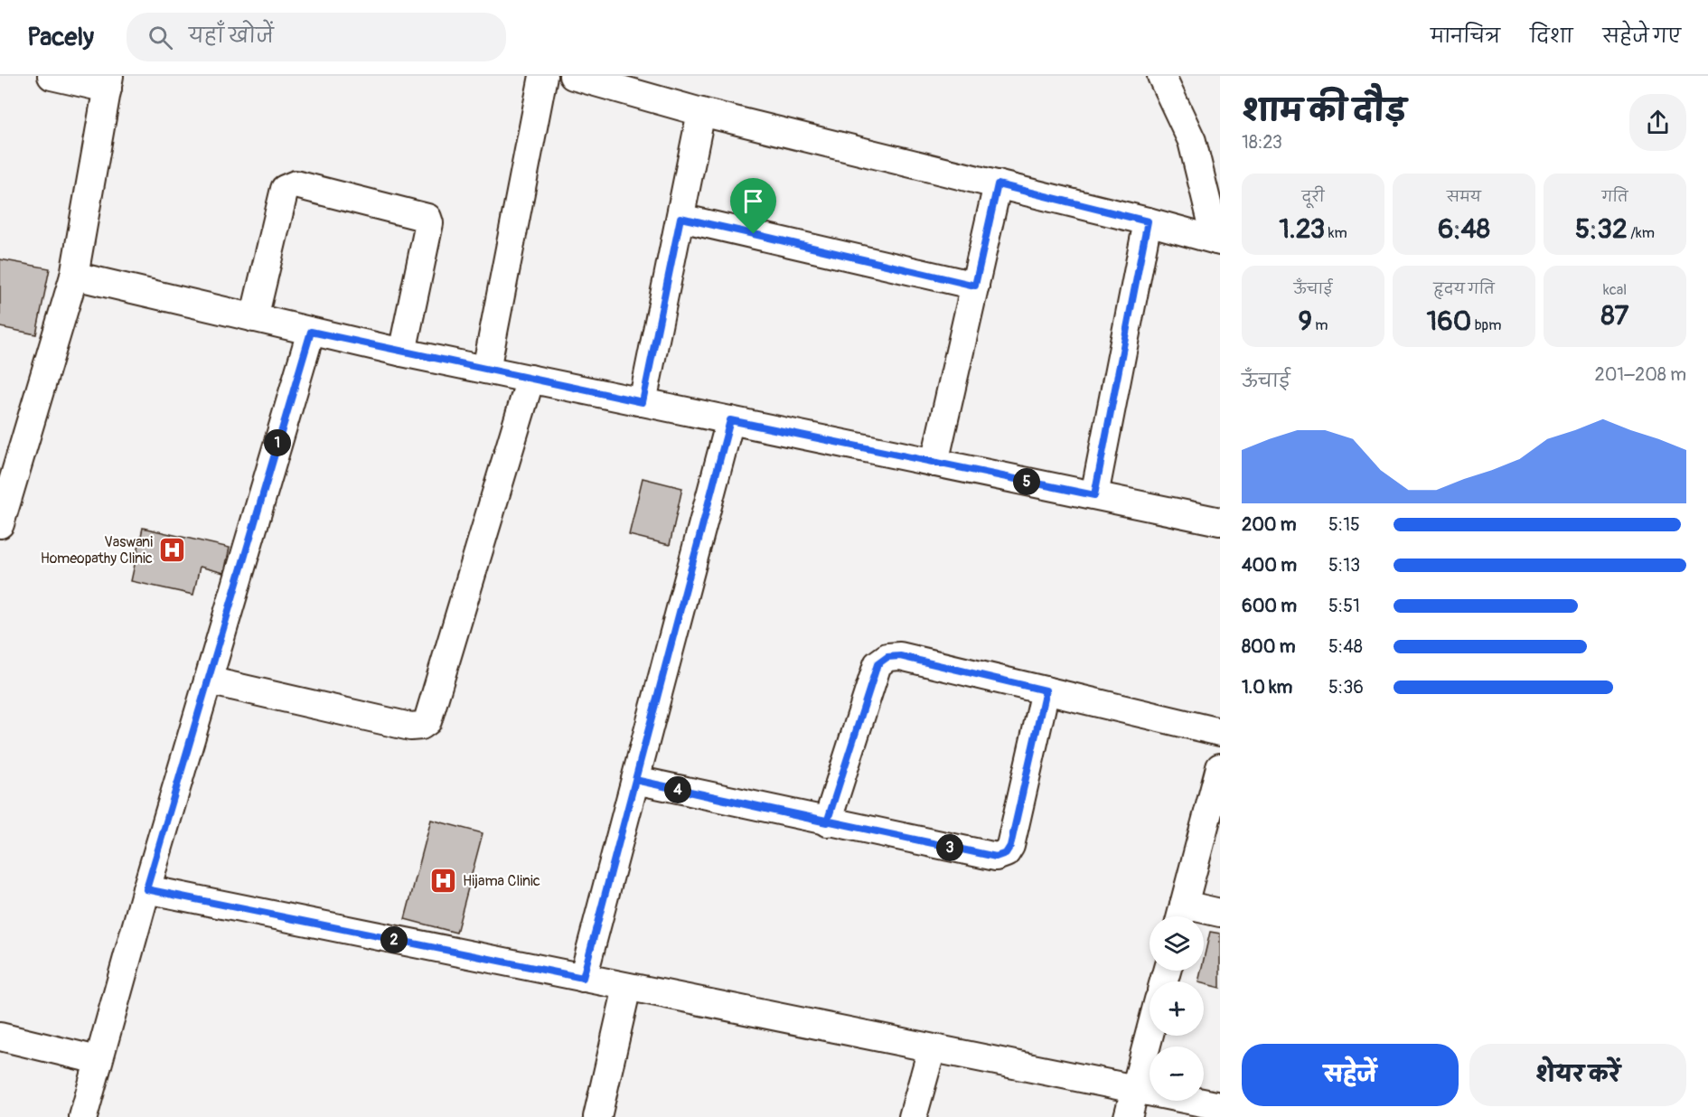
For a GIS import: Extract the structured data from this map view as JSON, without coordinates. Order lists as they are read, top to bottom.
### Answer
{
  "places": {
    "hospital": ["Vaswani Homeopathy Clinic", "Hijama Clinic"]
  },
  "page": {
    "header": "Pacely",
    "search": "यहाँ खोजें",
    "nav": ["मानचित्र", "दिशा", "सहेजे गए"],
    "heading": ["शाम की दौड़", "18:23"],
    "stats": [
      ["दूरी", "1.23 km"],
      ["समय", "6:48"],
      ["गति", "5:32 /km"],
      ["ऊँचाई", "9 m"],
      ["हृदय गति", "160 bpm"],
      ["kcal", "87"]
    ],
    "chart": ["ऊँचाई", "201–208 m"],
    "pins": [
      "1",
      "5",
      "4",
      "3",
      "2"
    ],
    "list": [
      {
        "name": "200 m",
        "note": "5:15"
      },
      {
        "name": "400 m",
        "note": "5:13"
      },
      {
        "name": "600 m",
        "note": "5:51"
      },
      {
        "name": "800 m",
        "note": "5:48"
      },
      {
        "name": "1.0 km",
        "note": "5:36"
      }
    ],
    "map_buttons": ["+", "−"],
    "buttons": ["सहेजें", "शेयर करें"]
  }
}
